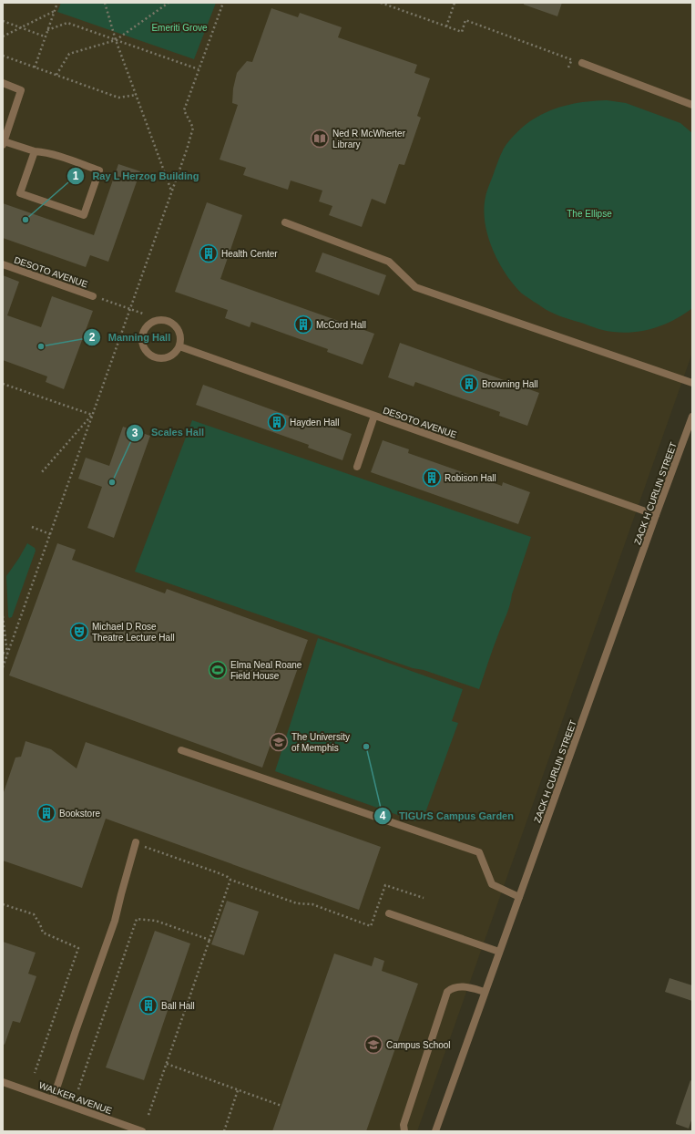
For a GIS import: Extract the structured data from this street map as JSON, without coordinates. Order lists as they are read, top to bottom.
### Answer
{
  "streets": {
    "street": ["DESOTO AVENUE", "ZACK H CURLIN STREET", "WALKER AVENUE"]
  },
  "crossings": [
    ["DESOTO AVENUE", "ZACK H CURLIN STREET"]
  ],
  "parks": ["Emeriti Grove", "The Ellipse"],
  "places": {
    "library": ["Ned R McWherter Library"],
    "other": [
      "Ray L Herzog Building",
      "Manning Hall",
      "Scales Hall",
      "TIGUrS Campus Garden"
    ],
    "building": [
      "Health Center",
      "McCord Hall",
      "Browning Hall",
      "Hayden Hall",
      "Robison Hall",
      "Bookstore",
      "Ball Hall"
    ],
    "theatre": ["Michael D Rose Theatre Lecture Hall"],
    "sports": ["Elma Neal Roane Field House"],
    "school or university": ["The University of Memphis", "Campus School"]
  }
}
